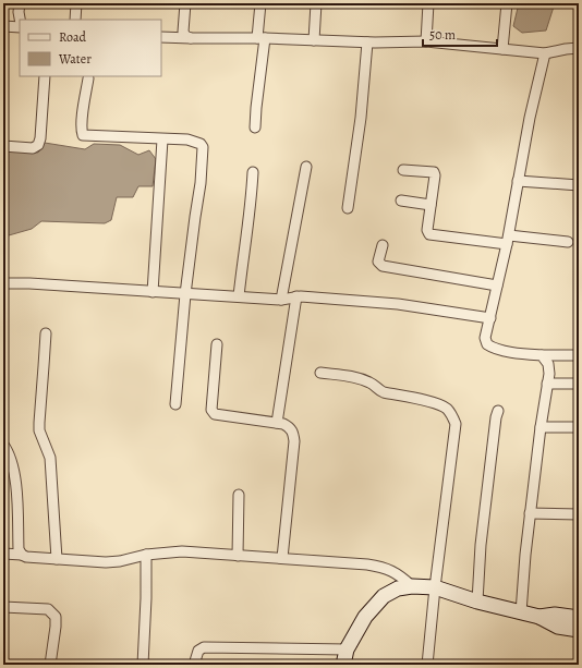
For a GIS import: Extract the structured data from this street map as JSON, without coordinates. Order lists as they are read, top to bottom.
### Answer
{
  "legend": ["Road", "Water"],
  "scale_bar": "50 m"
}
